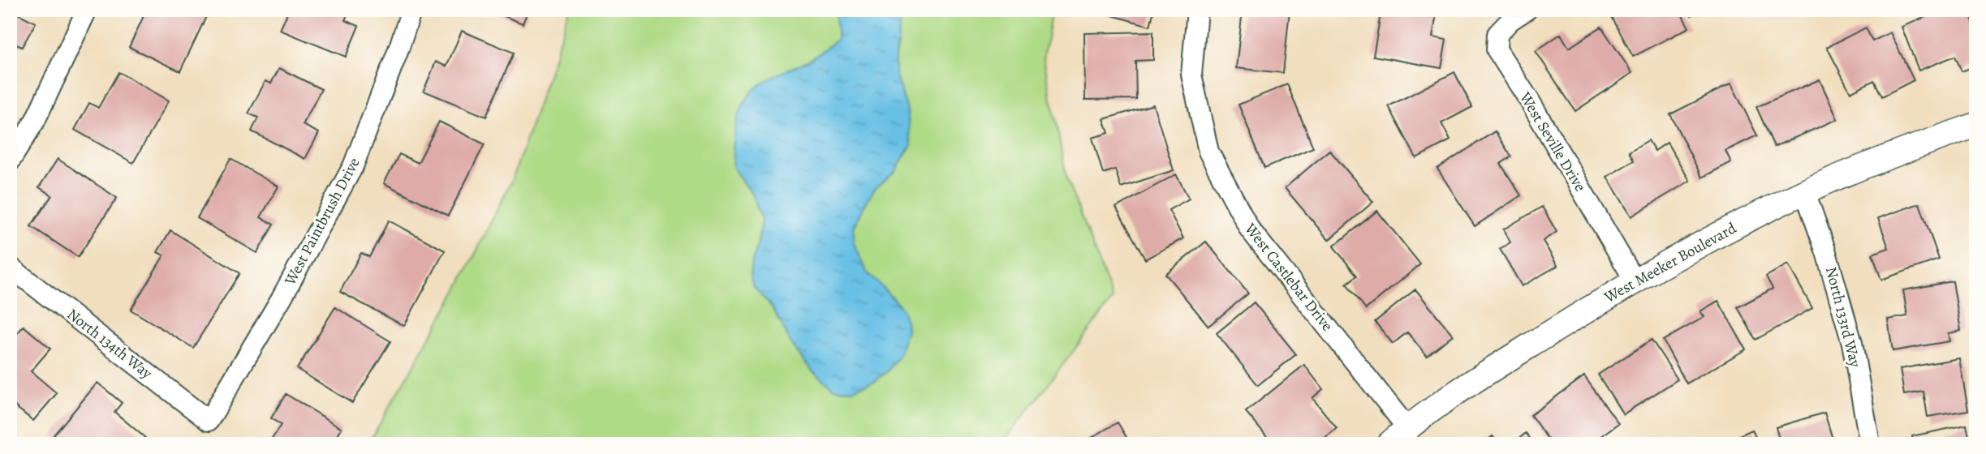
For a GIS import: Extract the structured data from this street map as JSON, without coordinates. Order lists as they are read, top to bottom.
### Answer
{
  "streets": {
    "street": [
      "West Seville Drive",
      "West Paintbrush Drive",
      "West Meeker Boulevard",
      "West Castlebar Drive",
      "North 133rd Way",
      "North 134th Way"
    ]
  },
  "crossings": [
    ["West Seville Drive", "West Meeker Boulevard"],
    ["West Paintbrush Drive", "North 134th Way"],
    ["West Meeker Boulevard", "West Castlebar Drive"],
    ["West Meeker Boulevard", "North 133rd Way"]
  ]
}
